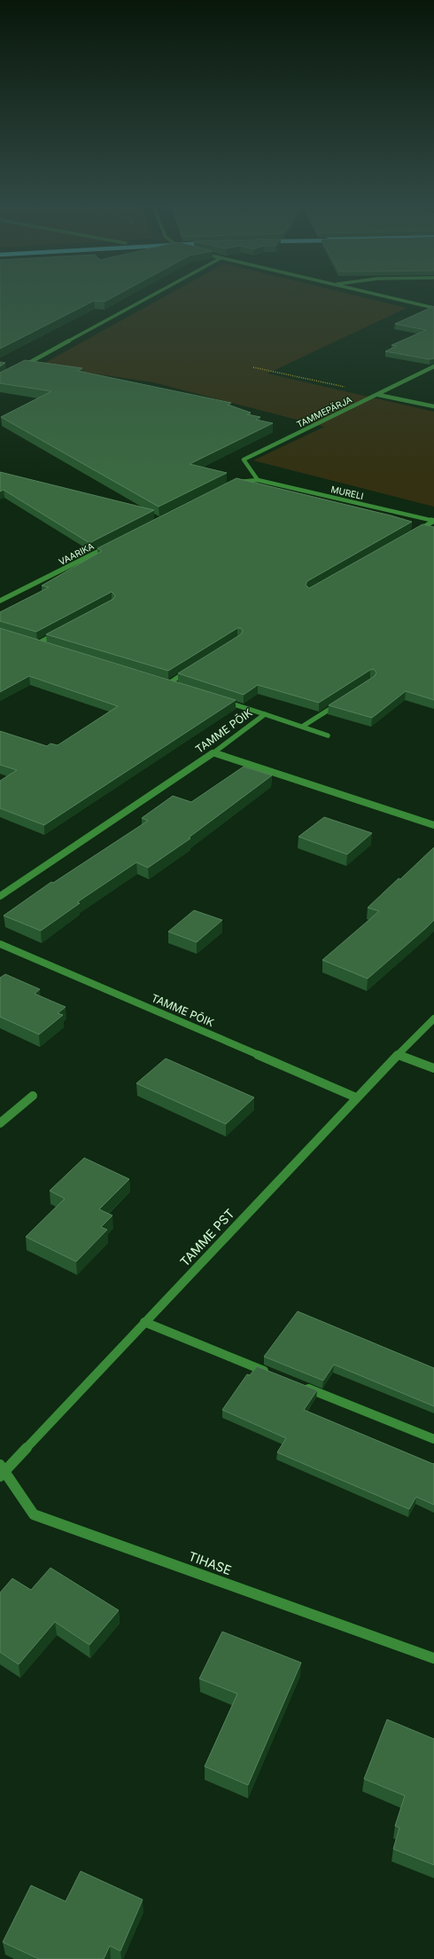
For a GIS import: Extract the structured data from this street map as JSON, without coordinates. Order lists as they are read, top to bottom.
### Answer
{
  "streets": {
    "street": [
      "TAMMEPÄRJA",
      "MURELI",
      "VAARIKA",
      "TAMME PÕIK",
      "TAMME PST",
      "TIHASE"
    ]
  },
  "crossings": [
    ["TAMMEPÄRJA", "MURELI"],
    ["TAMME PÕIK", "TAMME PST"],
    ["TAMME PST", "TIHASE"]
  ]
}
